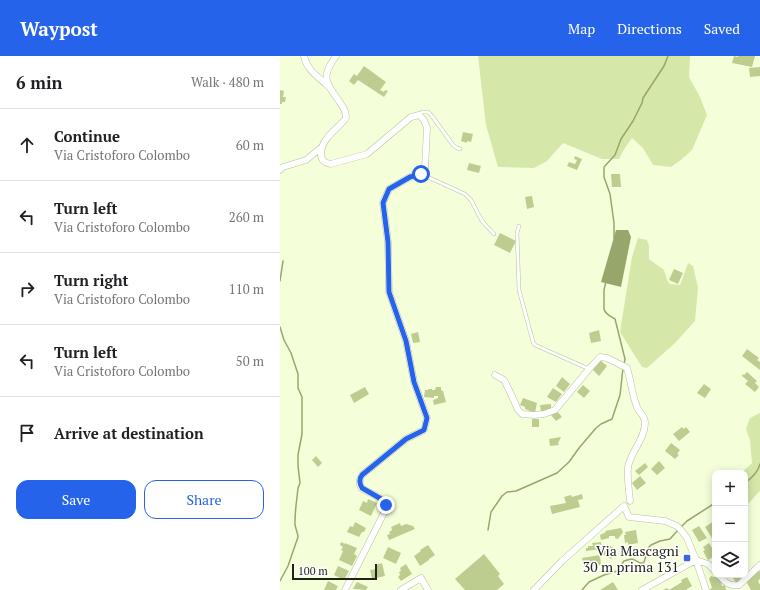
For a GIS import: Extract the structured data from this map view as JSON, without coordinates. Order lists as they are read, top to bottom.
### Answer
{
  "places": {
    "transit": ["Via Mascagni 30 m prima 131"]
  },
  "scale_bar": "100 m",
  "page": {
    "header": "Waypost",
    "nav": ["Map", "Directions", "Saved"],
    "heading": ["6 min", "Walk · 480 m"],
    "list": [
      ["Continue", "Via Cristoforo Colombo", "60 m"],
      ["Turn left", "Via Cristoforo Colombo", "260 m"],
      ["Turn right", "Via Cristoforo Colombo", "110 m"],
      ["Turn left", "Via Cristoforo Colombo", "50 m"],
      "Arrive at destination"
    ],
    "buttons": ["Save", "Share"],
    "map_buttons": ["+", "−"],
    "scale": "100 m"
  }
}
